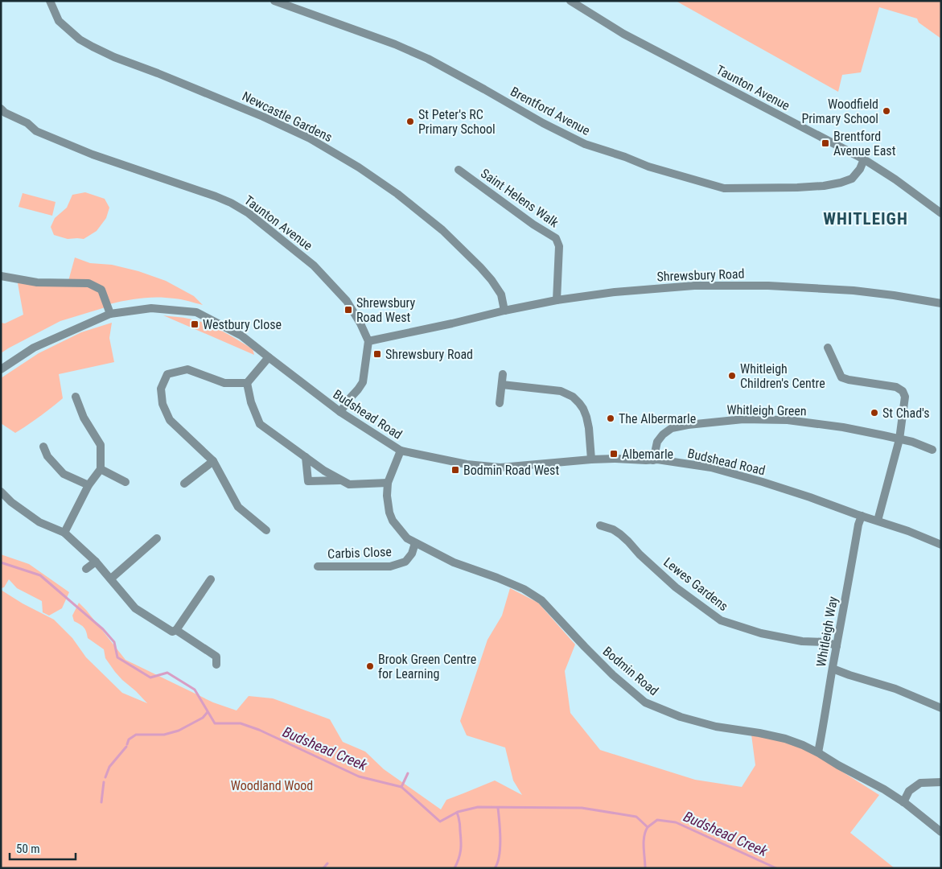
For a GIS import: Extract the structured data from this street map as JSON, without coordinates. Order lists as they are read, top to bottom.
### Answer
{
  "streets": {
    "street": [
      "Taunton Avenue",
      "Brentford Avenue",
      "Newcastle Gardens",
      "Saint Helens Walk",
      "Shrewsbury Road",
      "Whitleigh Green",
      "Budshead Road",
      "Carbis Close",
      "Lewes Gardens",
      "Whitleigh Way",
      "Bodmin Road"
    ]
  },
  "crossings": [
    ["Taunton Avenue", "Brentford Avenue"],
    ["Taunton Avenue", "Shrewsbury Road"],
    ["Newcastle Gardens", "Shrewsbury Road"],
    ["Saint Helens Walk", "Shrewsbury Road"],
    ["Whitleigh Green", "Budshead Road"],
    ["Budshead Road", "Whitleigh Way"],
    ["Budshead Road", "Bodmin Road"],
    ["Carbis Close", "Bodmin Road"],
    ["Lewes Gardens", "Whitleigh Way"],
    ["Whitleigh Way", "Bodmin Road"]
  ],
  "districts": ["WHITLEIGH"],
  "water": ["Budshead Creek"],
  "parks": ["Woodland Wood"],
  "places": {
    "other": [
      "Woodfield Primary School",
      "St Peter's RC Primary School",
      "Whitleigh Children's Centre",
      "St Chad's",
      "The Albermarle",
      "Brook Green Centre for Learning"
    ],
    "transit": [
      "Brentford Avenue East",
      "Shrewsbury Road West",
      "Westbury Close",
      "Shrewsbury Road",
      "Albemarle",
      "Bodmin Road West"
    ]
  },
  "scale_bar": "50 m"
}
